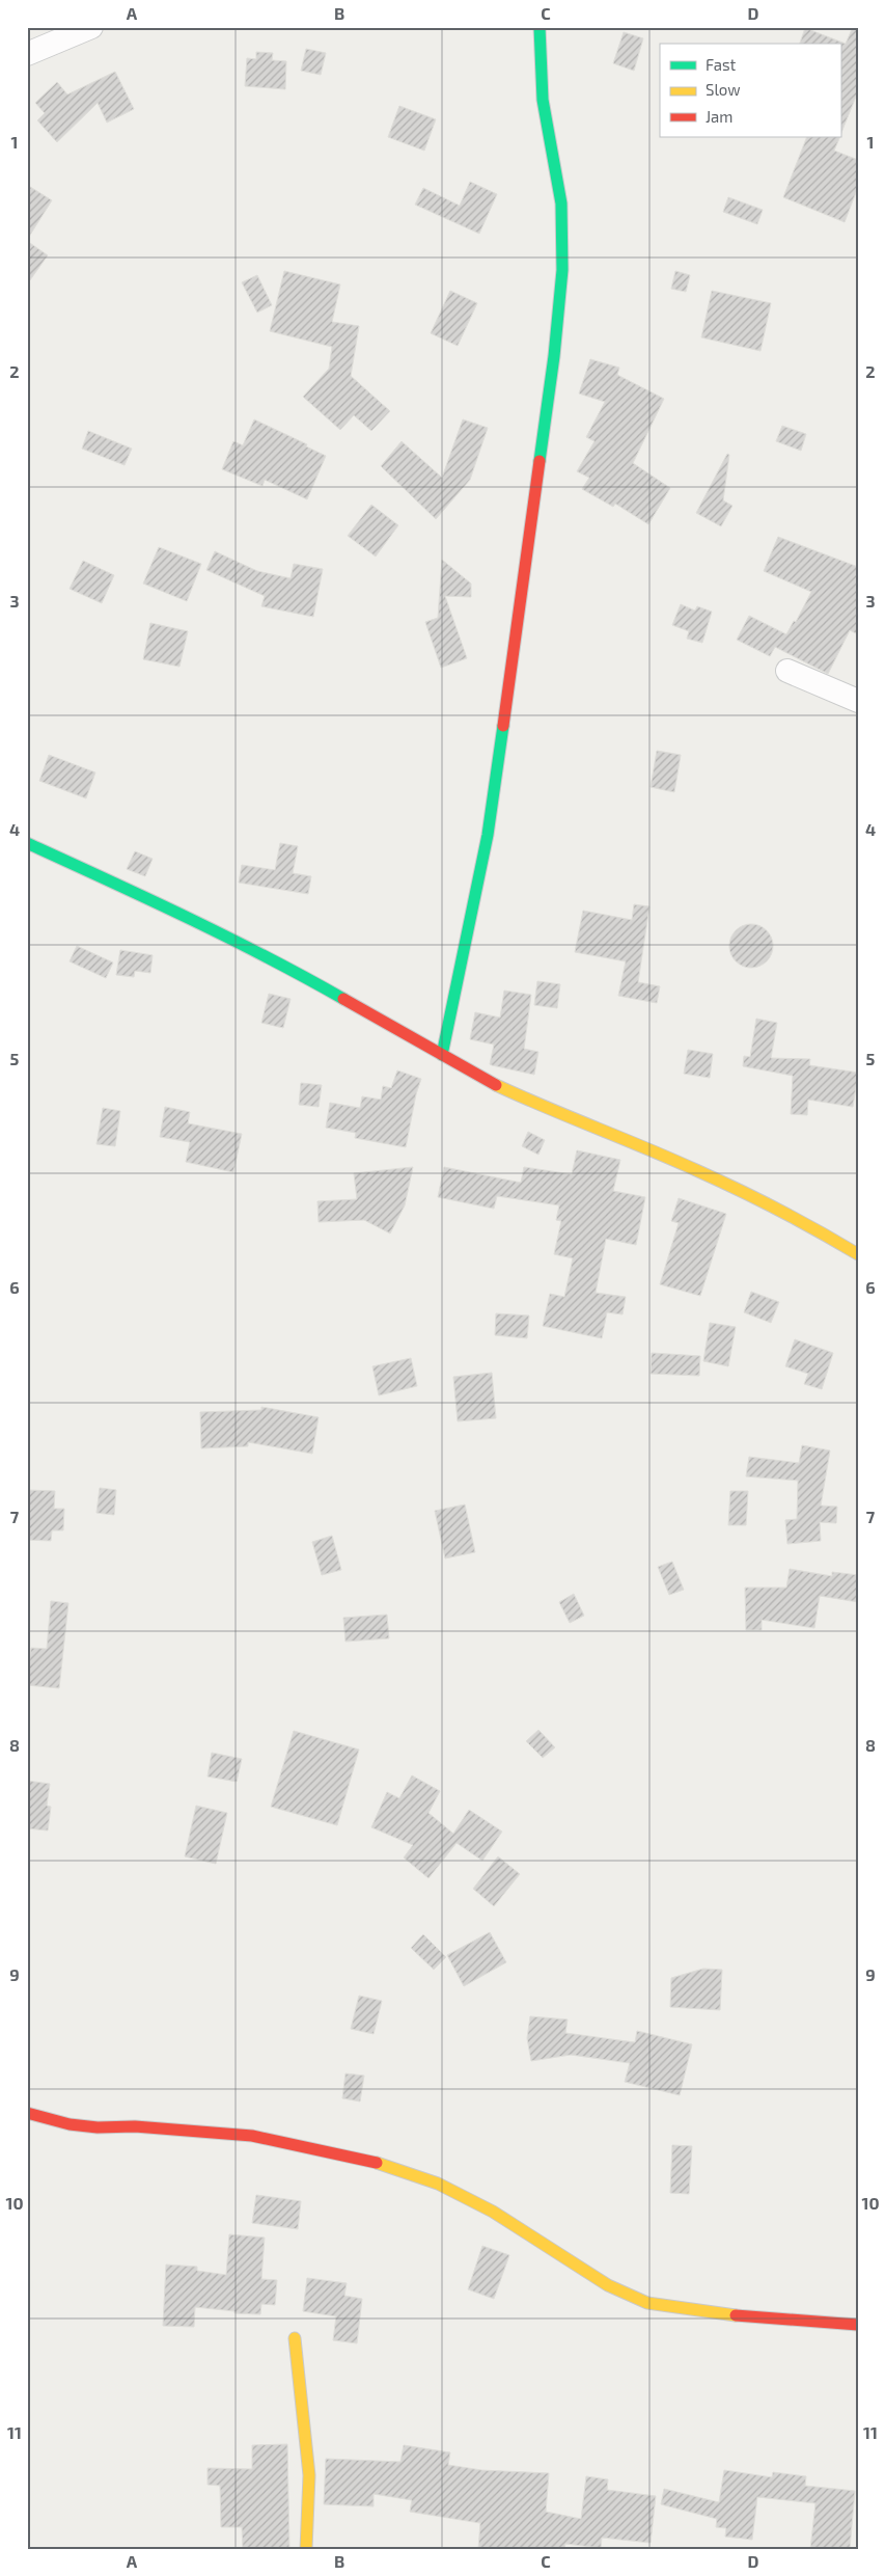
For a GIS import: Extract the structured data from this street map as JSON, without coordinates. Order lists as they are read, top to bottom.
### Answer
{
  "legend": ["Fast", "Slow", "Jam"],
  "grid": {
    "columns": [
      "A",
      "B",
      "C",
      "D"
    ],
    "rows": [
      "1",
      "2",
      "3",
      "4",
      "5",
      "6",
      "7",
      "8",
      "9",
      "10",
      "11"
    ]
  }
}
